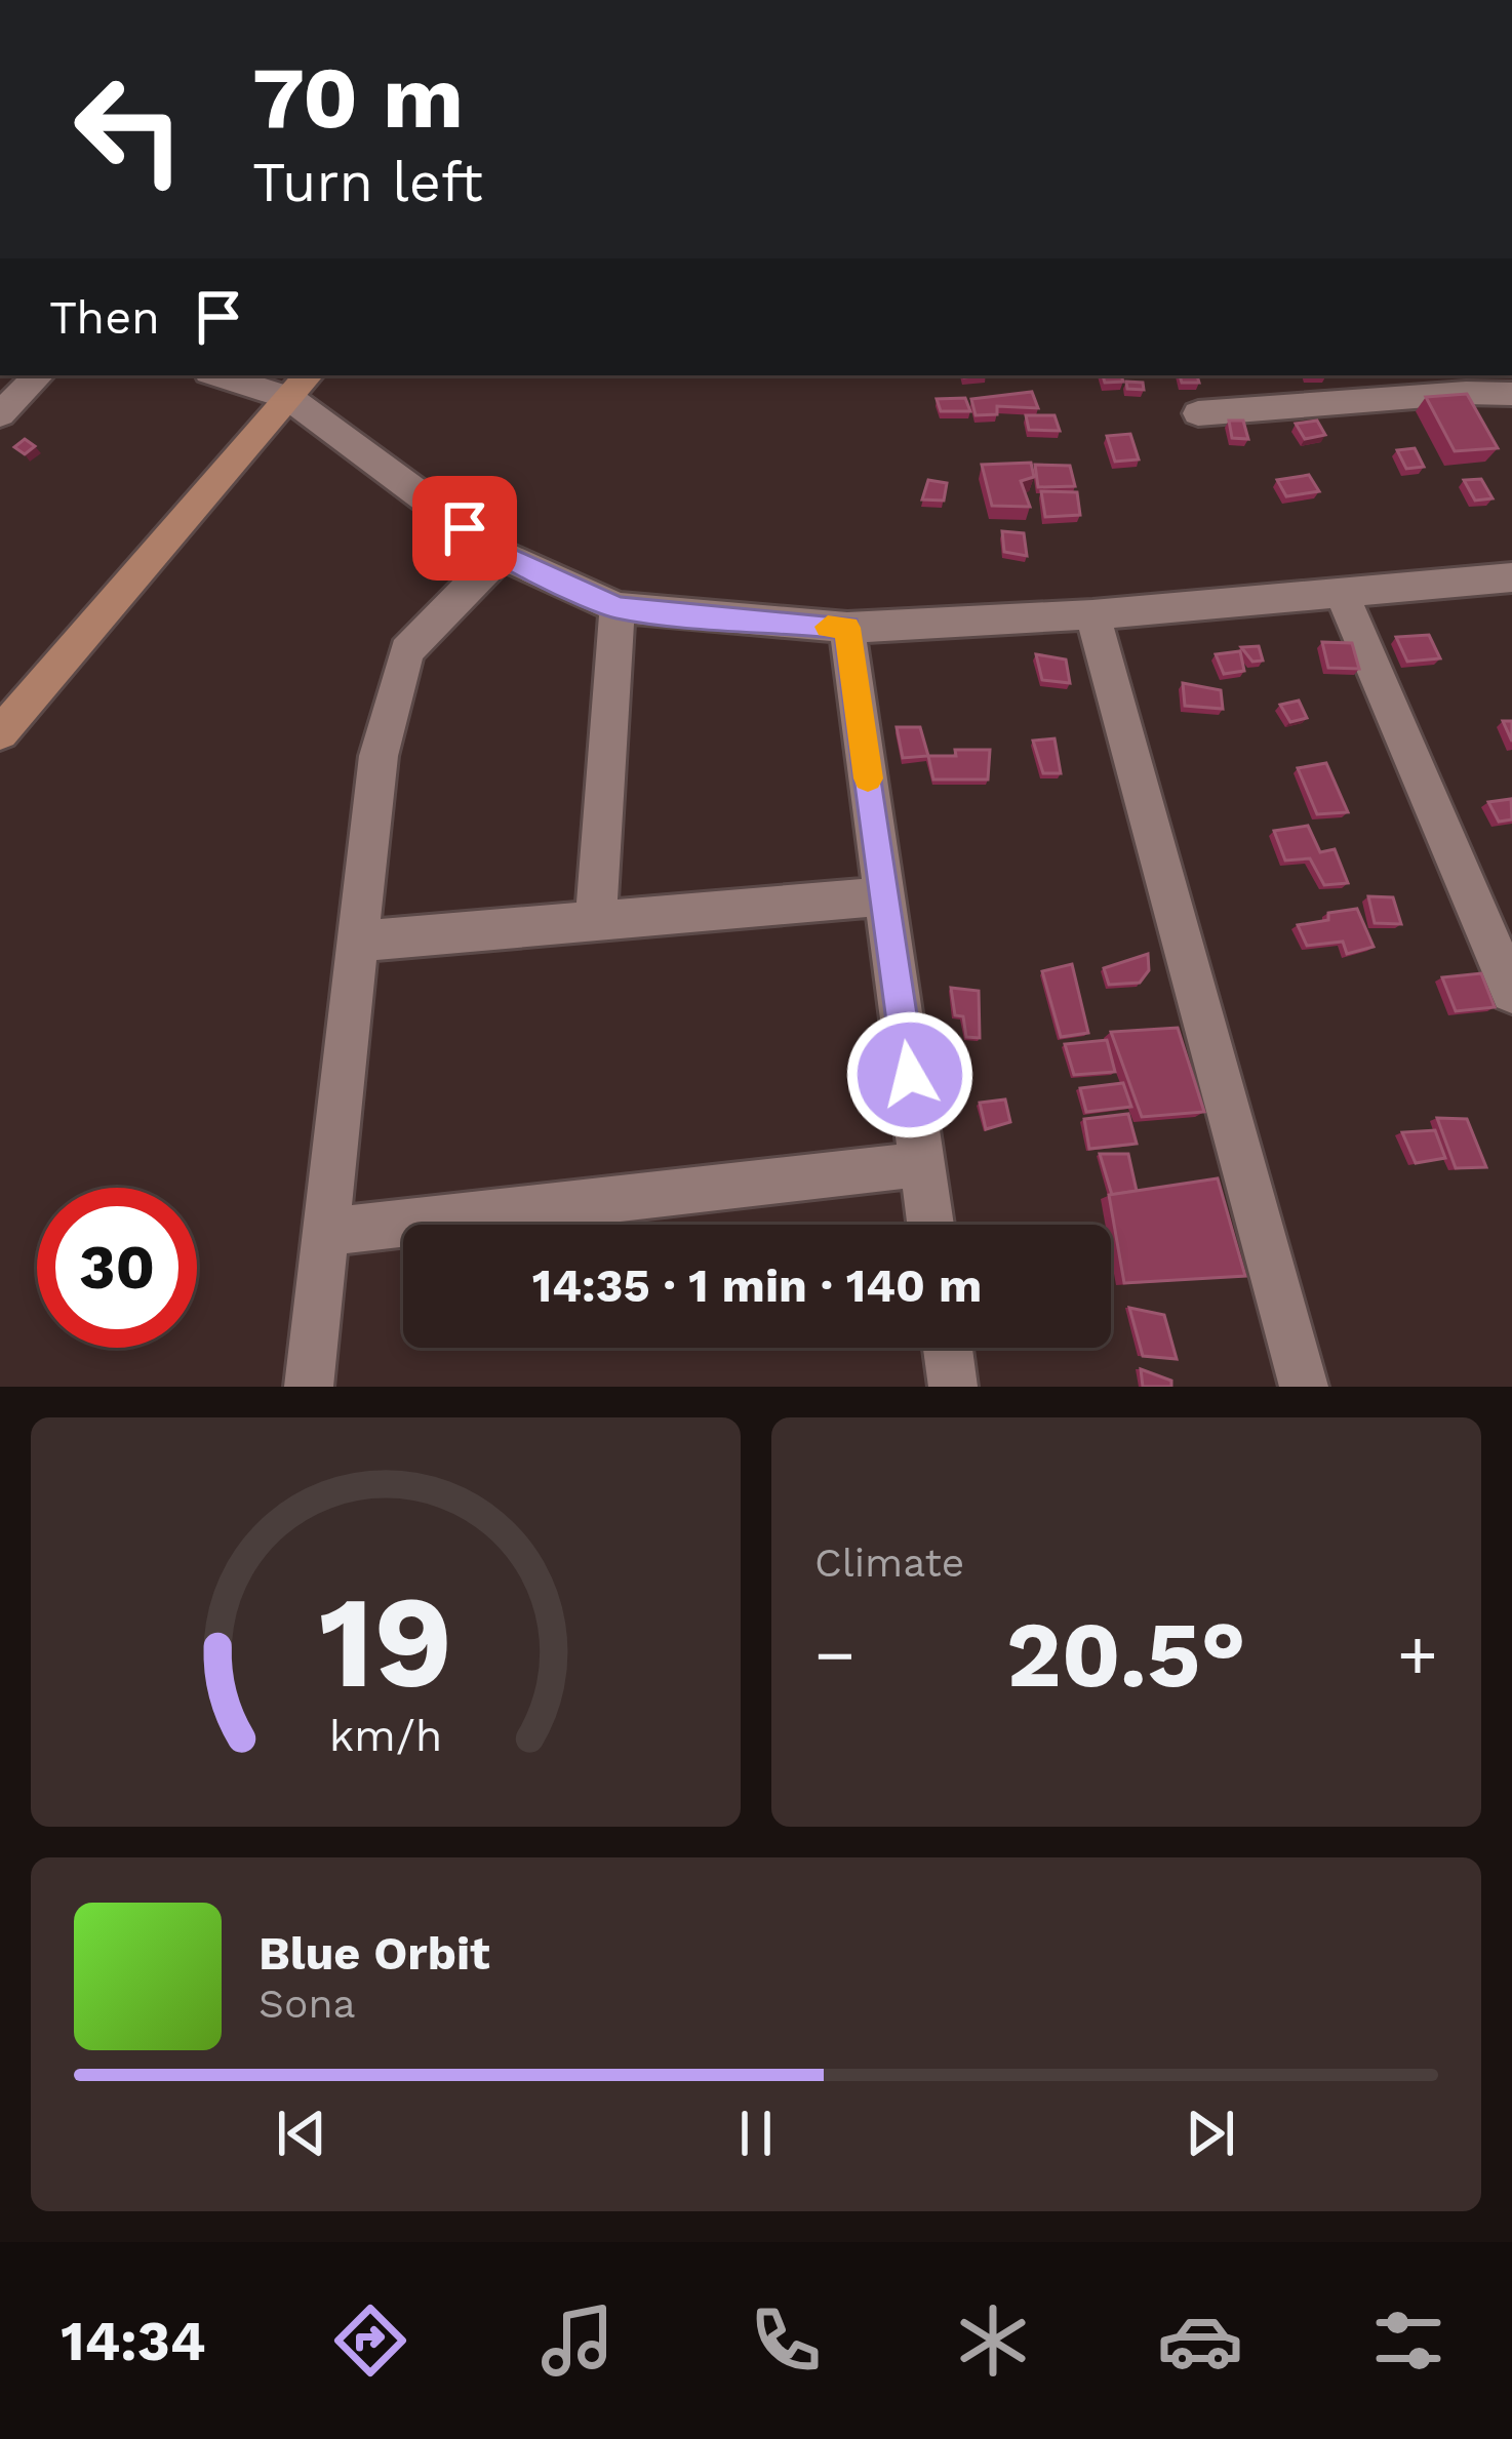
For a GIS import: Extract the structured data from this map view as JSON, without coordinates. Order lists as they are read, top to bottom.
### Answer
{
  "page": {
    "turn": ["70 m", "Turn left"],
    "then": "Then",
    "limit": "30",
    "trip": "14:35 · 1 min · 140 m",
    "tile": "Climate",
    "heat": ["−", "20.5°", "+"],
    "song": ["Blue Orbit", "Sona"],
    "tabs": "14:34",
    "gauge": ["19", "km/h"]
  }
}
